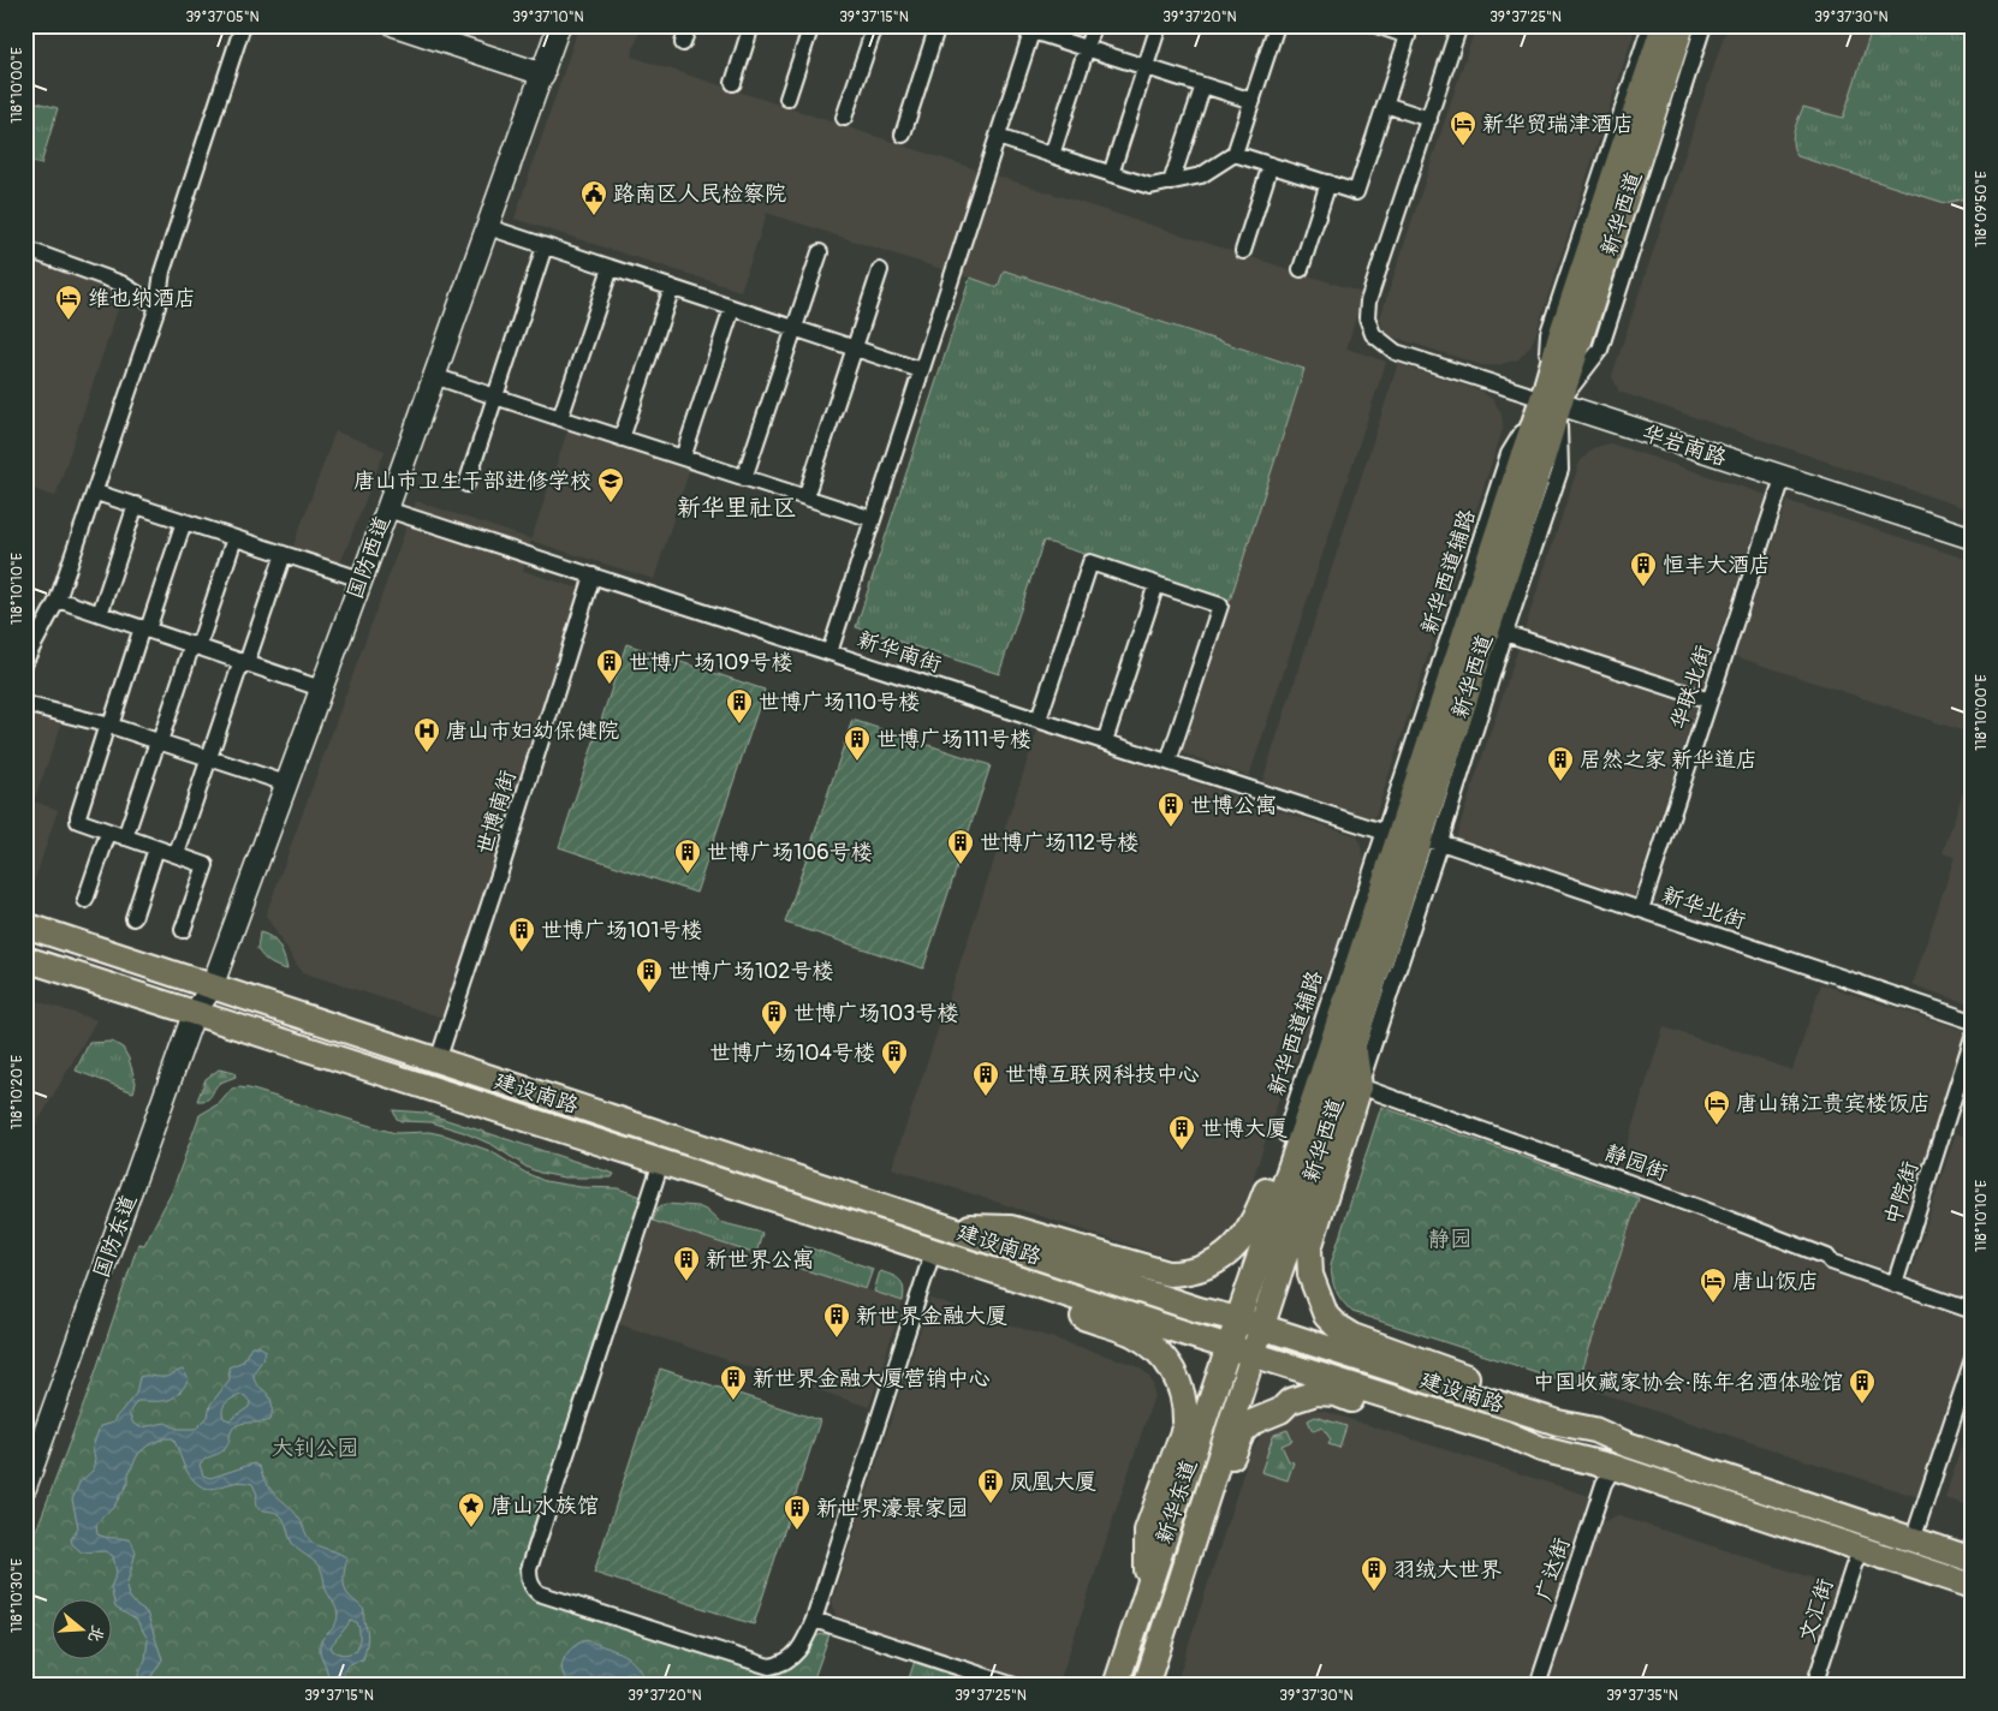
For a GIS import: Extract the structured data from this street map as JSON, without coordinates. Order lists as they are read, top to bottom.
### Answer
{
  "streets": {
    "main road": ["新华西道", "建设南路", "新华东道"],
    "street": [
      "华岩南路",
      "国防西道",
      "新华西道辅路",
      "新华南街",
      "华联北街",
      "世博南街",
      "新华北街",
      "静园街",
      "中院街",
      "国防东道",
      "广达街",
      "文汇街"
    ]
  },
  "crossings": [
    ["新华西道", "华岩南路"],
    ["新华西道", "新华西道辅路"],
    ["新华西道", "新华南街"],
    ["新华西道", "新华北街"],
    ["新华西道", "建设南路"],
    ["新华西道", "新华东道"],
    ["华岩南路", "新华西道辅路"],
    ["华岩南路", "华联北街"],
    ["国防西道", "新华南街"],
    ["国防西道", "建设南路"],
    ["国防西道", "国防东道"],
    ["新华西道辅路", "新华南街"],
    ["新华西道辅路", "新华北街"],
    ["新华西道辅路", "静园街"],
    ["新华南街", "世博南街"],
    ["新华南街", "新华北街"],
    ["华联北街", "新华北街"],
    ["世博南街", "建设南路"],
    ["建设南路", "国防东道"],
    ["建设南路", "新华东道"],
    ["建设南路", "广达街"],
    ["建设南路", "文汇街"],
    ["静园街", "中院街"]
  ],
  "districts": ["新华里社区"],
  "parks": ["静园", "大钊公园"],
  "places": {
    "hotel": [
      "新华贸瑞津酒店",
      "维也纳酒店",
      "唐山锦江贵宾楼饭店",
      "唐山饭店"
    ],
    "public building": ["路南区人民检察院"],
    "school or university": ["唐山市卫生干部进修学校"],
    "building": [
      "恒丰大酒店",
      "世博广场109号楼",
      "世博广场110号楼",
      "世博广场111号楼",
      "居然之家 新华道店",
      "世博公寓",
      "世博广场112号楼",
      "世博广场106号楼",
      "世博广场101号楼",
      "世博广场102号楼",
      "世博广场103号楼",
      "世博广场104号楼",
      "世博互联网科技中心",
      "世博大厦",
      "新世界公寓",
      "新世界金融大厦",
      "新世界金融大厦营销中心",
      "中国收藏家协会·陈年名酒体验馆",
      "凤凰大厦",
      "新世界濠景家园",
      "羽绒大世界"
    ],
    "hospital": ["唐山市妇幼保健院"],
    "place": ["唐山水族馆"]
  },
  "north": "right",
  "coordinates": [
    "39°37'05\"N",
    "39°37'10\"N",
    "39°37'15\"N",
    "39°37'20\"N",
    "39°37'25\"N",
    "39°37'30\"N",
    "118°10'00\"E",
    "118°09'50\"E",
    "118°10'10\"E",
    "118°10'20\"E",
    "118°10'30\"E",
    "39°37'35\"N"
  ]
}
